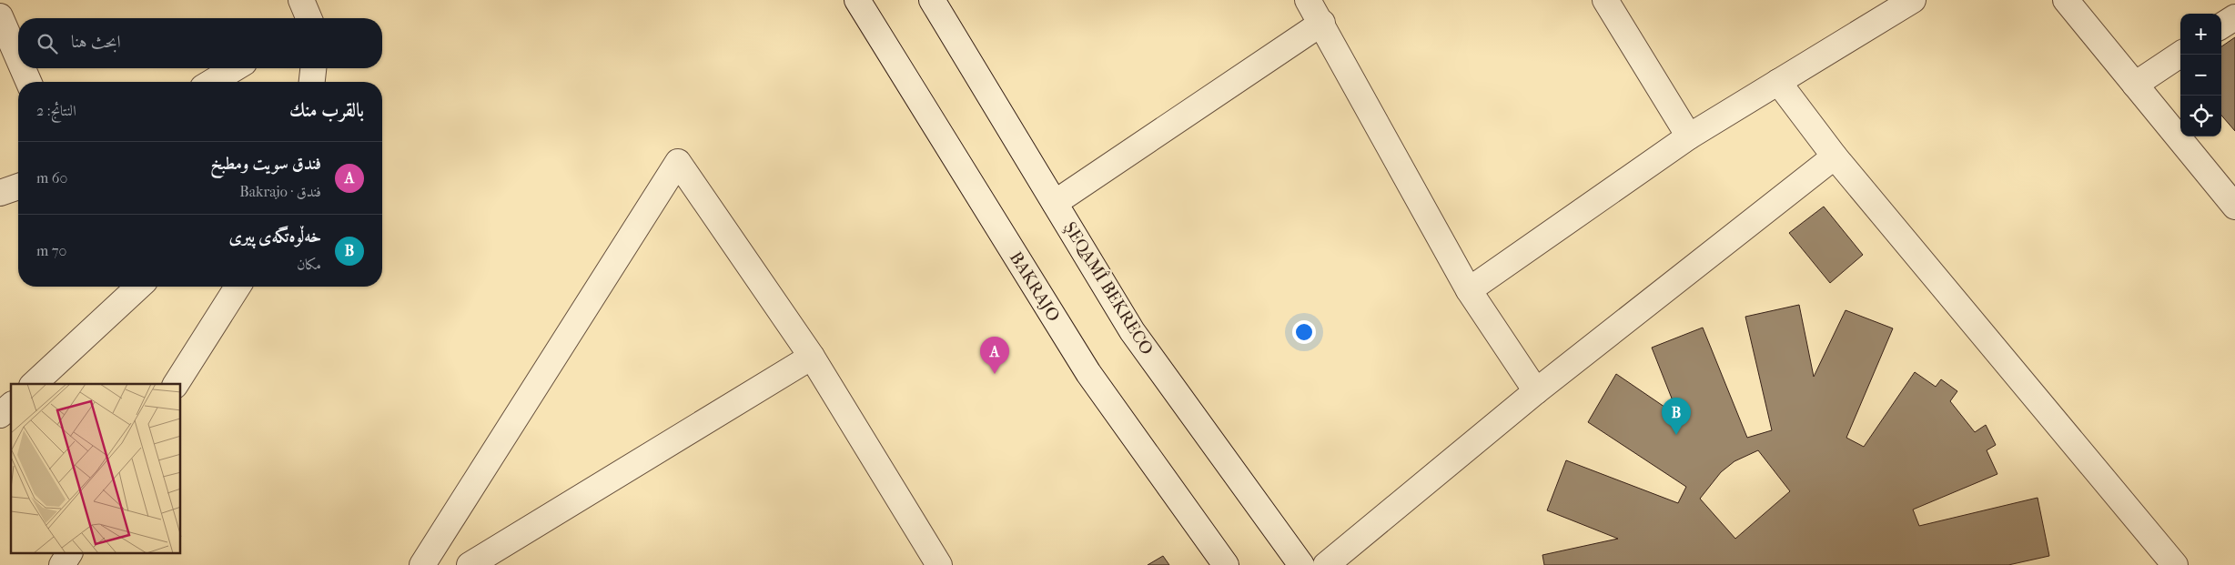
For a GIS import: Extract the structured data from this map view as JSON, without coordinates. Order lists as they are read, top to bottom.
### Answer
{
  "streets": {
    "street": ["BAKRAJO", "ŞEQAMÎ BEKRECO"]
  },
  "page": {
    "map_buttons": ["+", "−"],
    "search": "ابحث هنا",
    "heading": ["بالقرب منك", "النتائج: 2"],
    "list": [
      {
        "mark": "A",
        "name": "فندق سويت ومطبخ",
        "note": "فندق · Bakrajo",
        "value": "60 m"
      },
      {
        "mark": "B",
        "name": "خەڵوەتگەی پیری",
        "note": "مكان",
        "value": "70 m"
      }
    ],
    "pins": ["A", "B"]
  }
}
